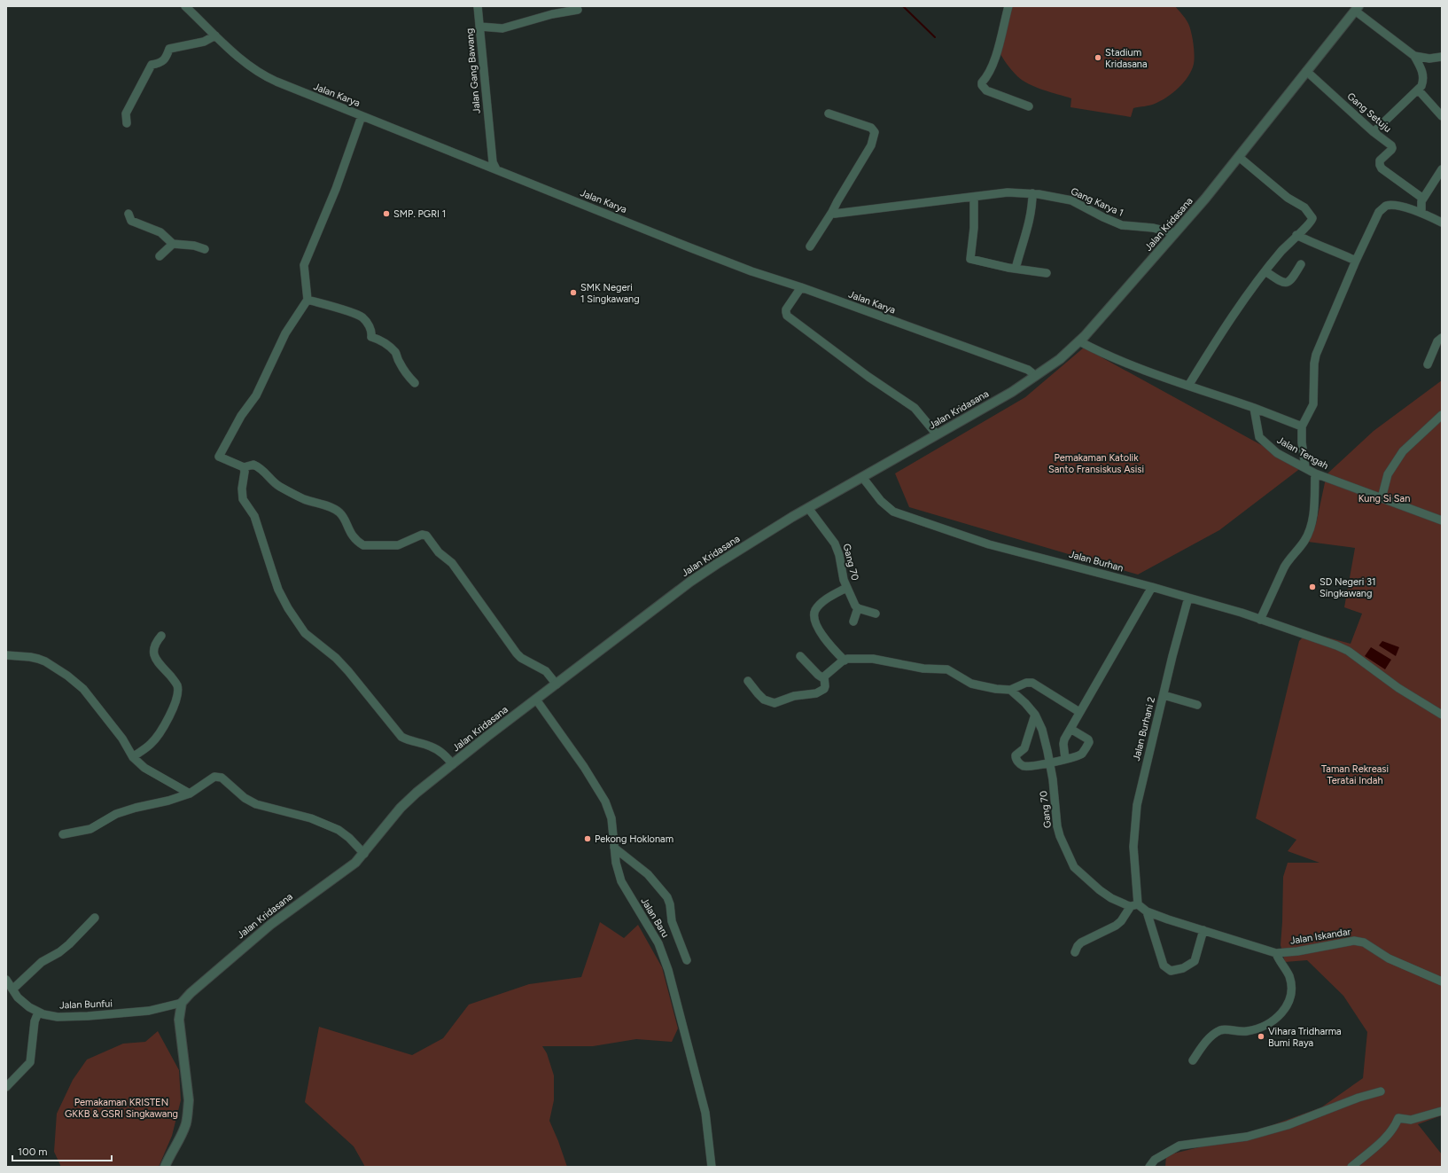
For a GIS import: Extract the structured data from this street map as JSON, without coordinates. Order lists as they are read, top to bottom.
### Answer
{
  "streets": {
    "street": [
      "Jalan Gang Bawang",
      "Jalan Karya",
      "Gang Setuju",
      "Gang Karya 1",
      "Jalan Kridasana",
      "Jalan Tengah",
      "Jalan Burhan",
      "Gang 70",
      "Jalan Burhani 2",
      "Jalan Baru",
      "Jalan Iskandar",
      "Jalan Bunfui"
    ]
  },
  "crossings": [
    ["Jalan Gang Bawang", "Jalan Karya"],
    ["Jalan Karya", "Jalan Kridasana"],
    ["Gang Setuju", "Jalan Kridasana"],
    ["Gang Karya 1", "Jalan Kridasana"],
    ["Jalan Kridasana", "Jalan Burhan"],
    ["Jalan Kridasana", "Gang 70"],
    ["Jalan Kridasana", "Jalan Baru"],
    ["Jalan Kridasana", "Jalan Bunfui"],
    ["Gang 70", "Jalan Burhani 2"],
    ["Gang 70", "Jalan Iskandar"],
    ["Jalan Burhani 2", "Jalan Iskandar"]
  ],
  "parks": [
    "Pemakaman Katolik Santo Fransiskus Asisi",
    "Kung Si San",
    "Taman Rekreasi Teratai Indah",
    "Pemakaman KRISTEN GKKB & GSRI Singkawang"
  ],
  "places": [
    "Stadium Kridasana",
    "SMP. PGRI 1",
    "SMK Negeri 1 Singkawang",
    "SD Negeri 31 Singkawang",
    "Pekong Hoklonam",
    "Vihara Tridharma Bumi Raya"
  ],
  "scale_bar": "100 m"
}
